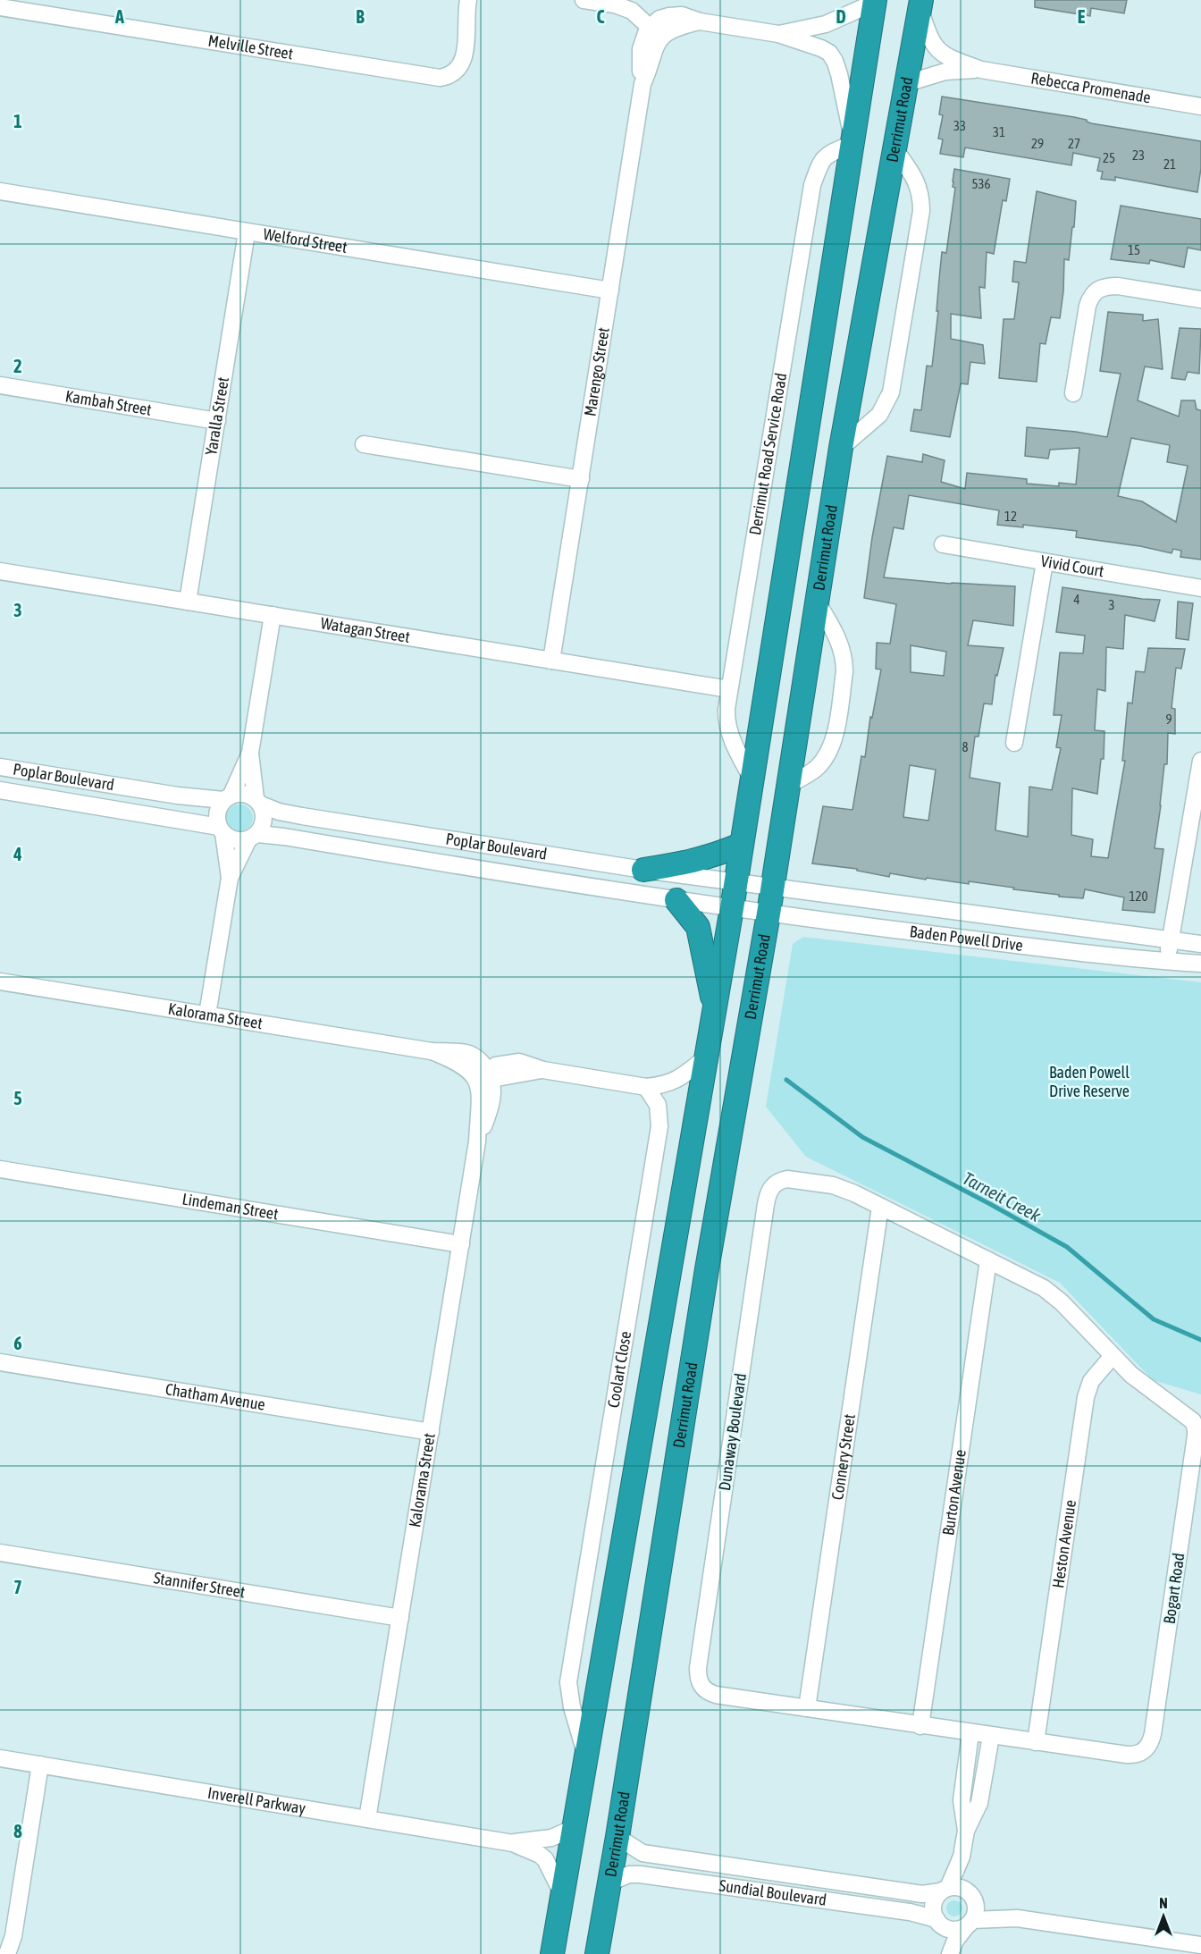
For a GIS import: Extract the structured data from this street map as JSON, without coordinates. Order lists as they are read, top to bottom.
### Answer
{
  "streets": {
    "highway": ["Derrimut Road"],
    "street": [
      "Melville Street",
      "Rebecca Promenade",
      "Welford Street",
      "Marengo Street",
      "Kambah Street",
      "Yaralla Street",
      "Derrimut Road Service Road",
      "Vivid Court",
      "Watagan Street",
      "Poplar Boulevard",
      "Baden Powell Drive",
      "Kalorama Street",
      "Lindeman Street",
      "Coolart Close",
      "Chatham Avenue",
      "Dunaway Boulevard",
      "Connery Street",
      "Burton Avenue",
      "Heston Avenue",
      "Stannifer Street",
      "Bogart Road",
      "Inverell Parkway",
      "Sundial Boulevard"
    ]
  },
  "crossings": [
    ["Rebecca Promenade", "Derrimut Road"],
    ["Derrimut Road", "Baden Powell Drive"],
    ["Derrimut Road", "Sundial Boulevard"],
    ["Welford Street", "Marengo Street"],
    ["Welford Street", "Yaralla Street"],
    ["Marengo Street", "Watagan Street"],
    ["Kambah Street", "Yaralla Street"],
    ["Yaralla Street", "Watagan Street"],
    ["Derrimut Road Service Road", "Watagan Street"],
    ["Poplar Boulevard", "Baden Powell Drive"],
    ["Kalorama Street", "Lindeman Street"],
    ["Kalorama Street", "Chatham Avenue"],
    ["Kalorama Street", "Stannifer Street"],
    ["Kalorama Street", "Inverell Parkway"],
    ["Dunaway Boulevard", "Connery Street"],
    ["Heston Avenue", "Bogart Road"]
  ],
  "water": ["Tarneit Creek"],
  "parks": ["Baden Powell Drive Reserve"],
  "house_numbers": [
    "33",
    "31",
    "29",
    "27",
    "23",
    "25",
    "21",
    "536",
    "15",
    "12",
    "4",
    "3",
    "9",
    "8",
    "120"
  ],
  "north": "top",
  "grid": {
    "columns": [
      "A",
      "B",
      "C",
      "D",
      "E"
    ],
    "rows": [
      "1",
      "2",
      "3",
      "4",
      "5",
      "6",
      "7",
      "8"
    ]
  }
}
